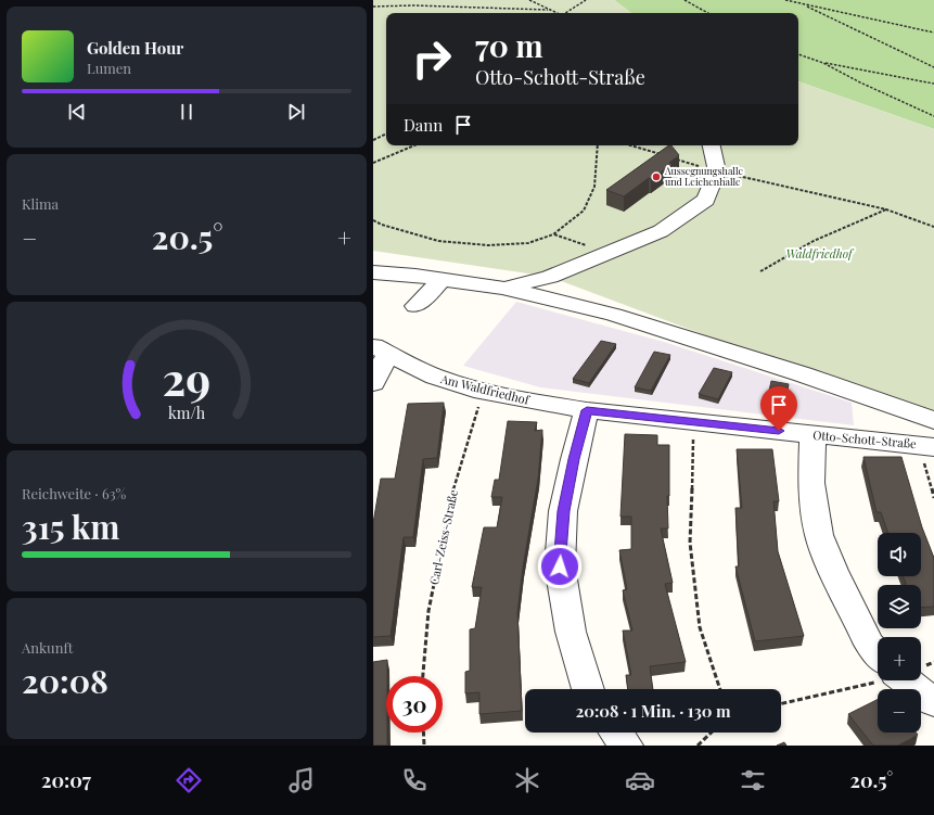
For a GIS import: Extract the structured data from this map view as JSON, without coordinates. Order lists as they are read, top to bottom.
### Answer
{
  "streets": {
    "street": ["Am Waldfriedhof", "Otto-Schott-Straße"],
    "path": ["Carl-Zeiss-Straße"]
  },
  "crossings": [
    ["Am Waldfriedhof", "Otto-Schott-Straße"],
    ["Am Waldfriedhof", "Carl-Zeiss-Straße"]
  ],
  "parks": ["Waldfriedhof"],
  "places": ["Aussegnungshalle und Leichenhalle"],
  "page": {
    "turn": ["70 m", "Otto-Schott-Straße"],
    "song": ["Golden Hour", "Lumen"],
    "then": "Dann",
    "tile": [
      "Klima",
      ["Reichweite · 63%", "315 km"],
      ["Ankunft", "20:08"]
    ],
    "heat": ["−", "20.5°", "+"],
    "map_buttons": ["+", "−"],
    "limit": "30",
    "trip": "20:08 · 1 Min. · 130 m",
    "tabs": ["20:07", "20.5°"],
    "gauge": ["29", "km/h"]
  }
}
